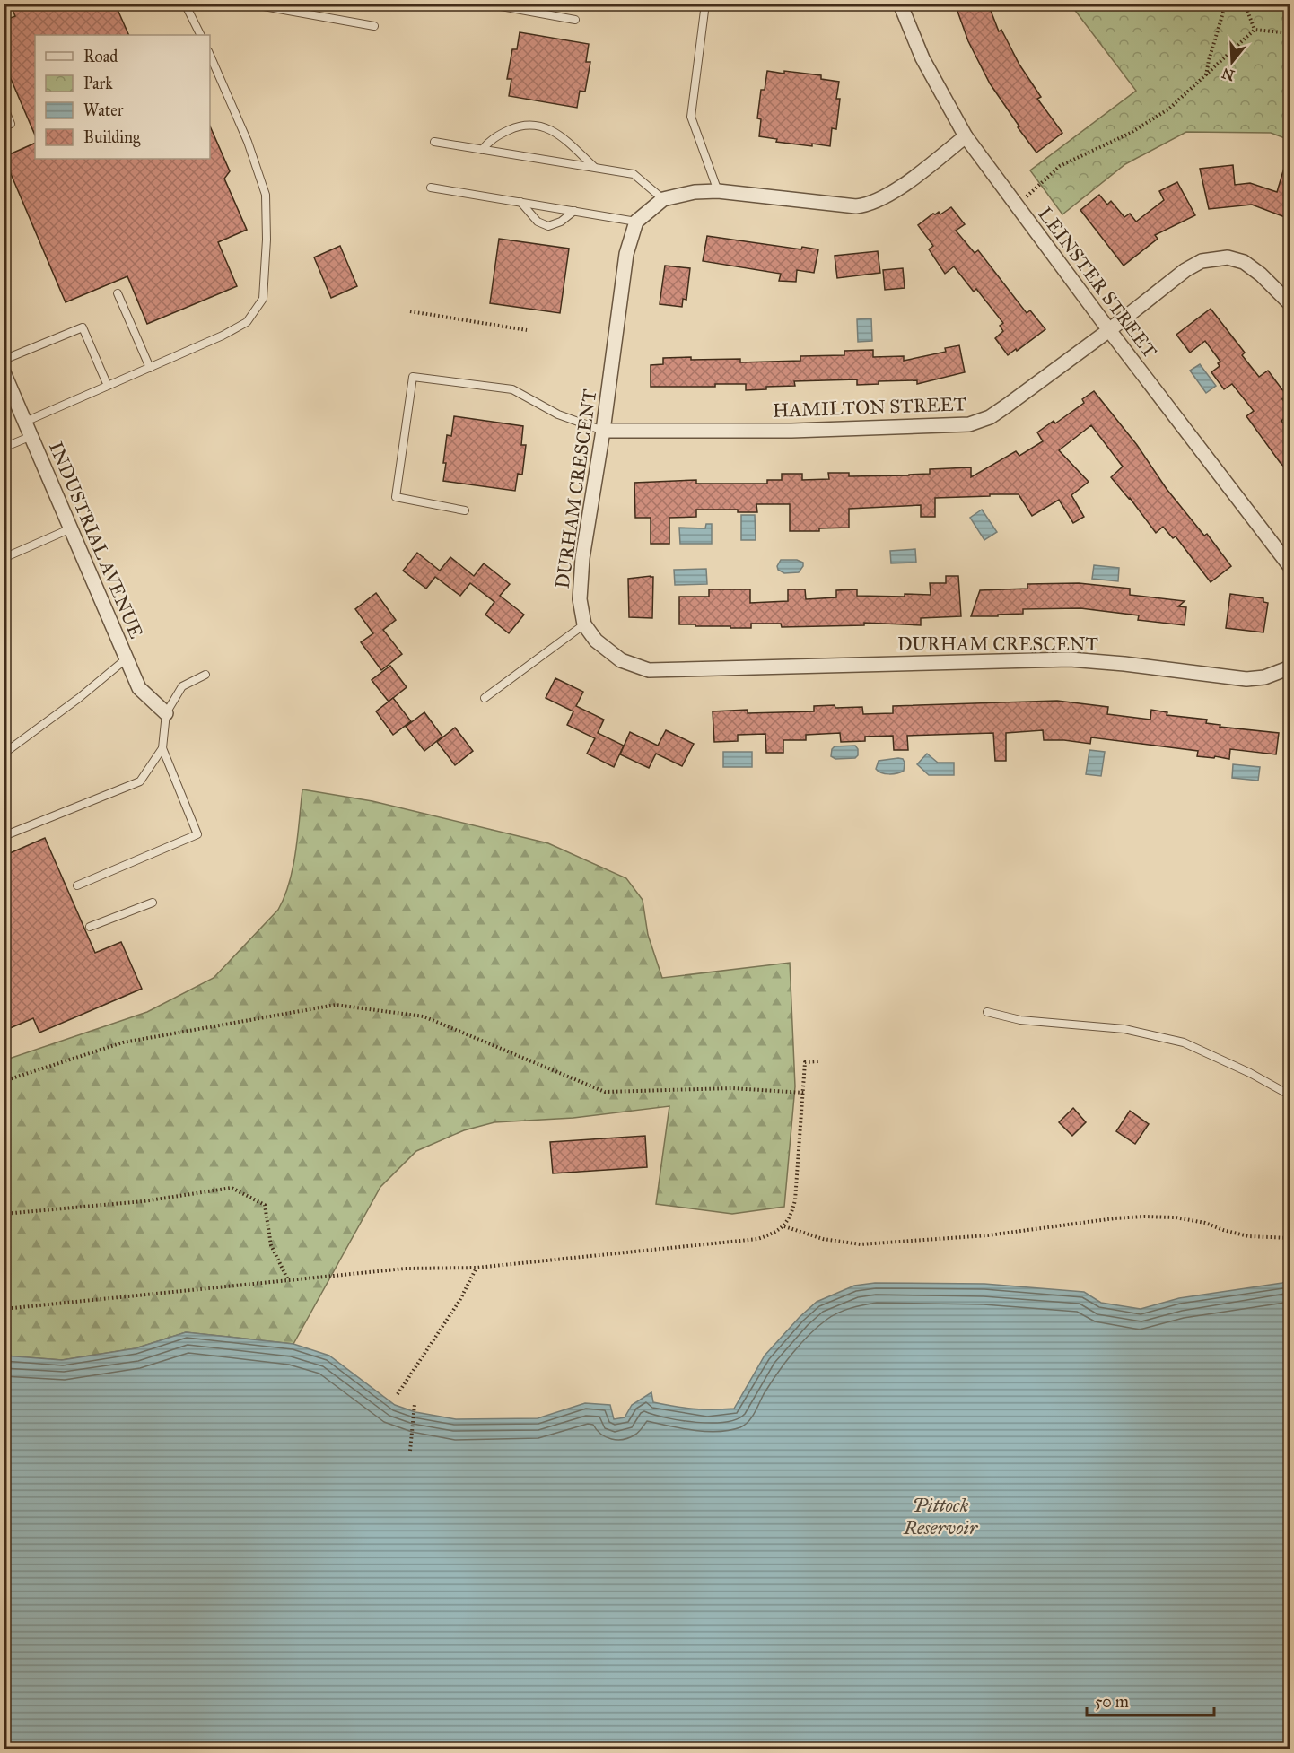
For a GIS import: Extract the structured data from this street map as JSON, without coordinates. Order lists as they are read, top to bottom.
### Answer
{
  "streets": {
    "street": [
      "LEINSTER STREET",
      "HAMILTON STREET",
      "DURHAM CRESCENT",
      "INDUSTRIAL AVENUE"
    ]
  },
  "crossings": [
    ["LEINSTER STREET", "HAMILTON STREET"],
    ["HAMILTON STREET", "DURHAM CRESCENT"]
  ],
  "water": ["Pittock Reservoir"],
  "legend": [
    "Road",
    "Park",
    "Water",
    "Building"
  ],
  "scale_bar": "50 m",
  "north": "bottom"
}
